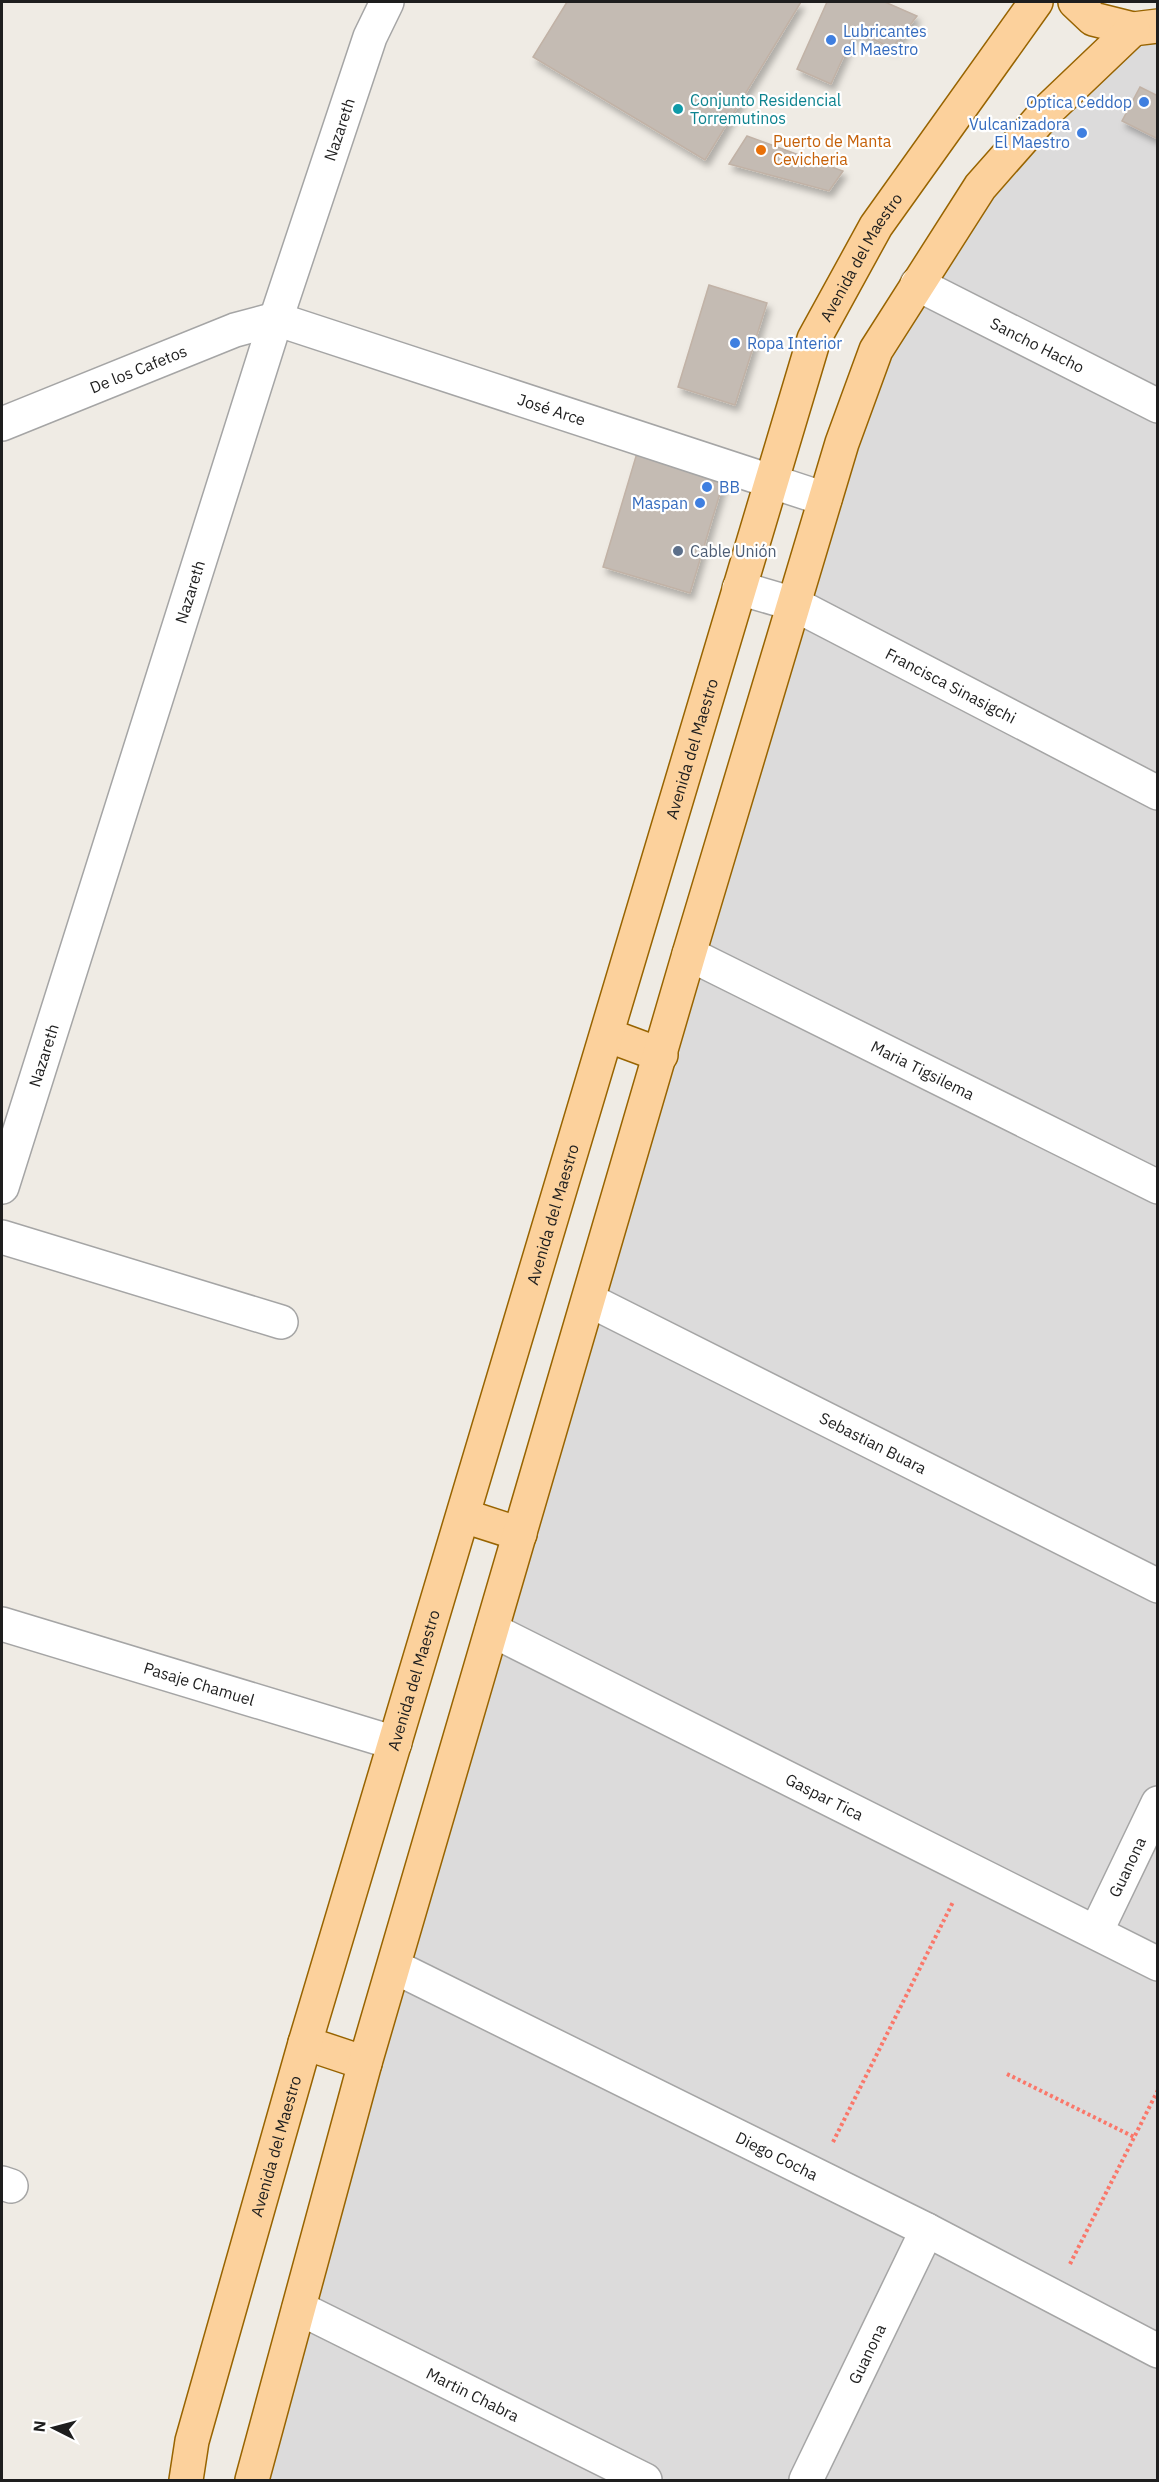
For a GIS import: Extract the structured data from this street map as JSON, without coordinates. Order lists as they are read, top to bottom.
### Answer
{
  "streets": {
    "main road": ["Avenida del Maestro"],
    "street": [
      "Nazareth",
      "Sancho Hacho",
      "De los Cafetos",
      "José Arce",
      "Francisca Sinasigchi",
      "Maria Tigsilema",
      "Sebastian Buara",
      "Pasaje Chamuel",
      "Gaspar Tica",
      "Guanona",
      "Diego Cocha",
      "Martin Chabra"
    ]
  },
  "crossings": [
    ["Nazareth", "De los Cafetos"],
    ["Nazareth", "José Arce"],
    ["Avenida del Maestro", "José Arce"],
    ["Avenida del Maestro", "Francisca Sinasigchi"],
    ["Avenida del Maestro", "Pasaje Chamuel"],
    ["De los Cafetos", "José Arce"],
    ["Gaspar Tica", "Guanona"],
    ["Guanona", "Diego Cocha"]
  ],
  "places": [
    "Lubricantes el Maestro",
    "Optica Ceddop",
    "Conjunto Residencial Torremutinos",
    "Vulcanizadora El Maestro",
    "Puerto de Manta Cevicheria",
    "Ropa Interior",
    "BB",
    "Maspan",
    "Cable Unión"
  ],
  "north": "left"
}
